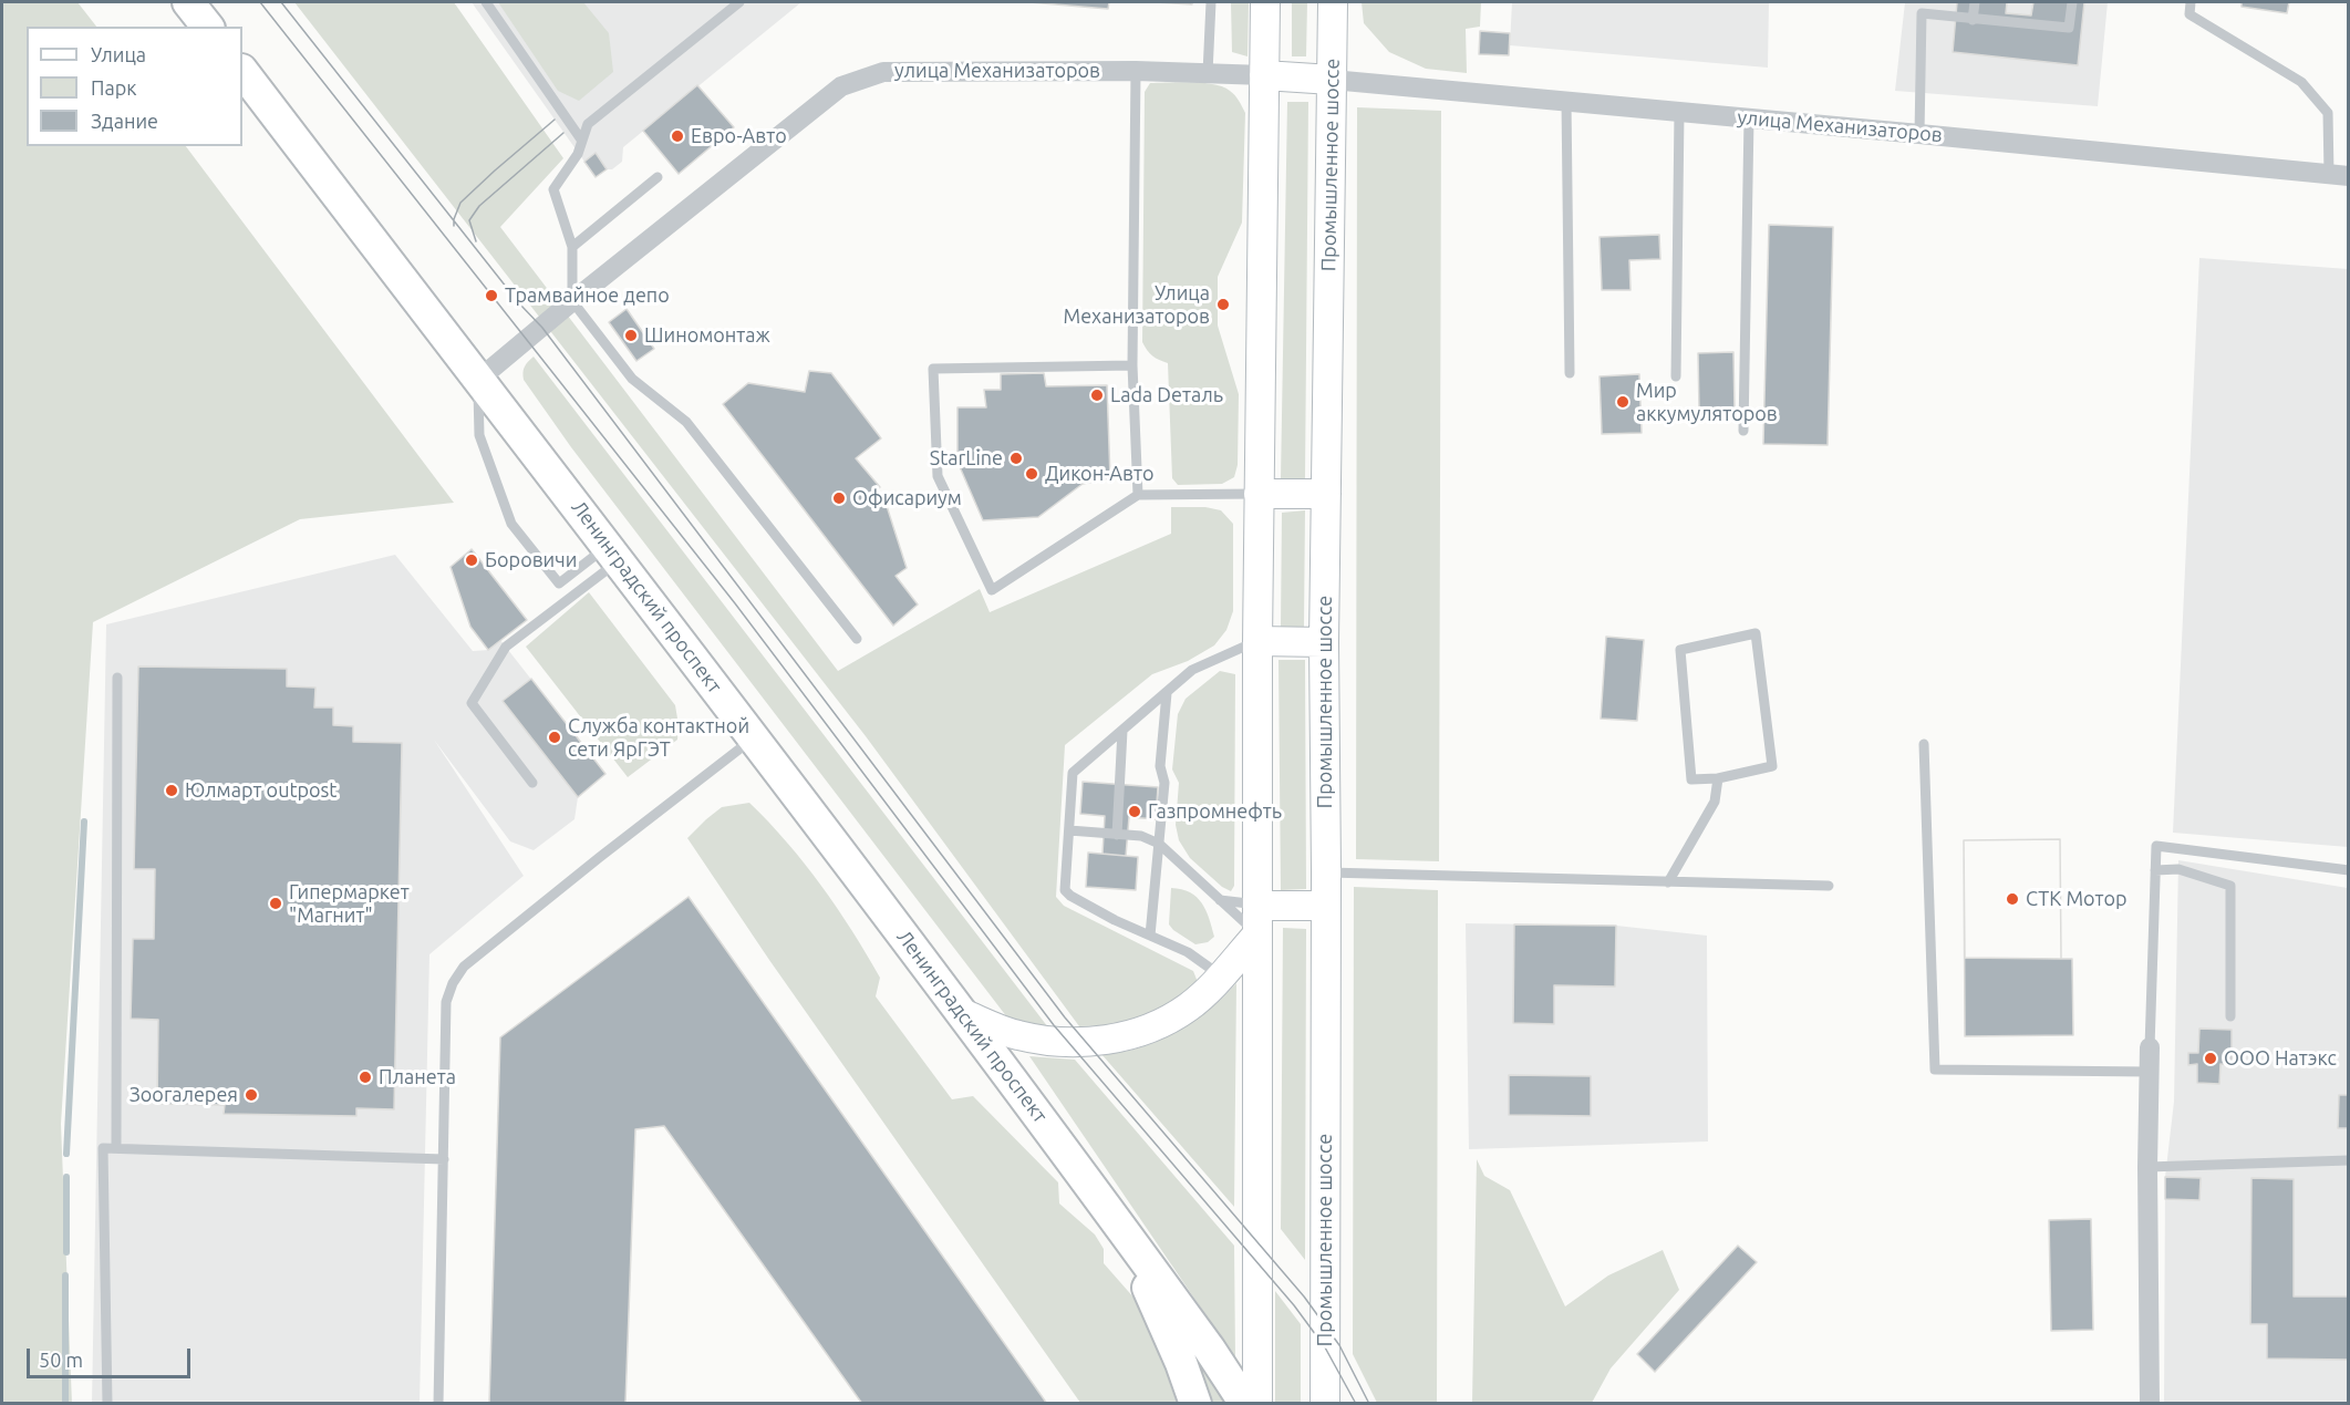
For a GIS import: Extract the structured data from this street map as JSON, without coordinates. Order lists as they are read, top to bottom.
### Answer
{
  "streets": {
    "main road": ["Промышленное шоссе", "Ленинградский проспект"],
    "street": ["улица Механизаторов"]
  },
  "crossings": [
    ["улица Механизаторов", "Промышленное шоссе"],
    ["улица Механизаторов", "Ленинградский проспект"]
  ],
  "places": [
    "Евро-Авто",
    "Трамвайное депо",
    "Улица Механизаторов",
    "Шиномонтаж",
    "Lada Dеталь",
    "Мир аккумуляторов",
    "StarLine",
    "Дикон-Авто",
    "Офисариум",
    "Боровичи",
    "Служба контактной сети ЯрГЭТ",
    "Юлмарт outpost",
    "Газпромнефть",
    "СТК Мотор",
    "Гипермаркет \"Магнит\"",
    "ООО Натэкс",
    "Планета",
    "Зоогалерея"
  ],
  "legend": ["Улица", "Парк", "Здание"],
  "scale_bar": "50 m"
}
